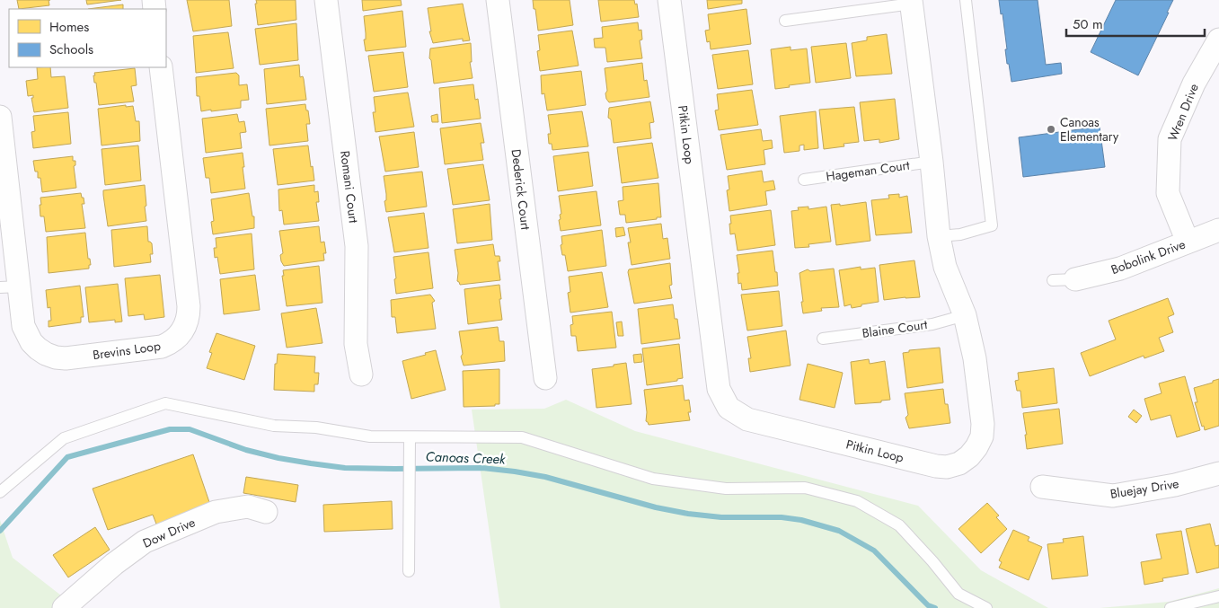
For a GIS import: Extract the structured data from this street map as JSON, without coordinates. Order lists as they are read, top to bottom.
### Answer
{
  "streets": {
    "street": [
      "Wren Drive",
      "Pitkin Loop",
      "Romani Court",
      "Dederick Court",
      "Bobolink Drive",
      "Brevins Loop",
      "Bluejay Drive",
      "Dow Drive"
    ],
    "lane": ["Hageman Court", "Blaine Court"]
  },
  "crossings": [
    ["Wren Drive", "Bobolink Drive"],
    ["Pitkin Loop", "Hageman Court"],
    ["Pitkin Loop", "Blaine Court"]
  ],
  "water": ["Canoas Creek"],
  "places": ["Canoas Elementary"],
  "legend": ["Homes", "Schools"],
  "scale_bar": "50 m"
}
